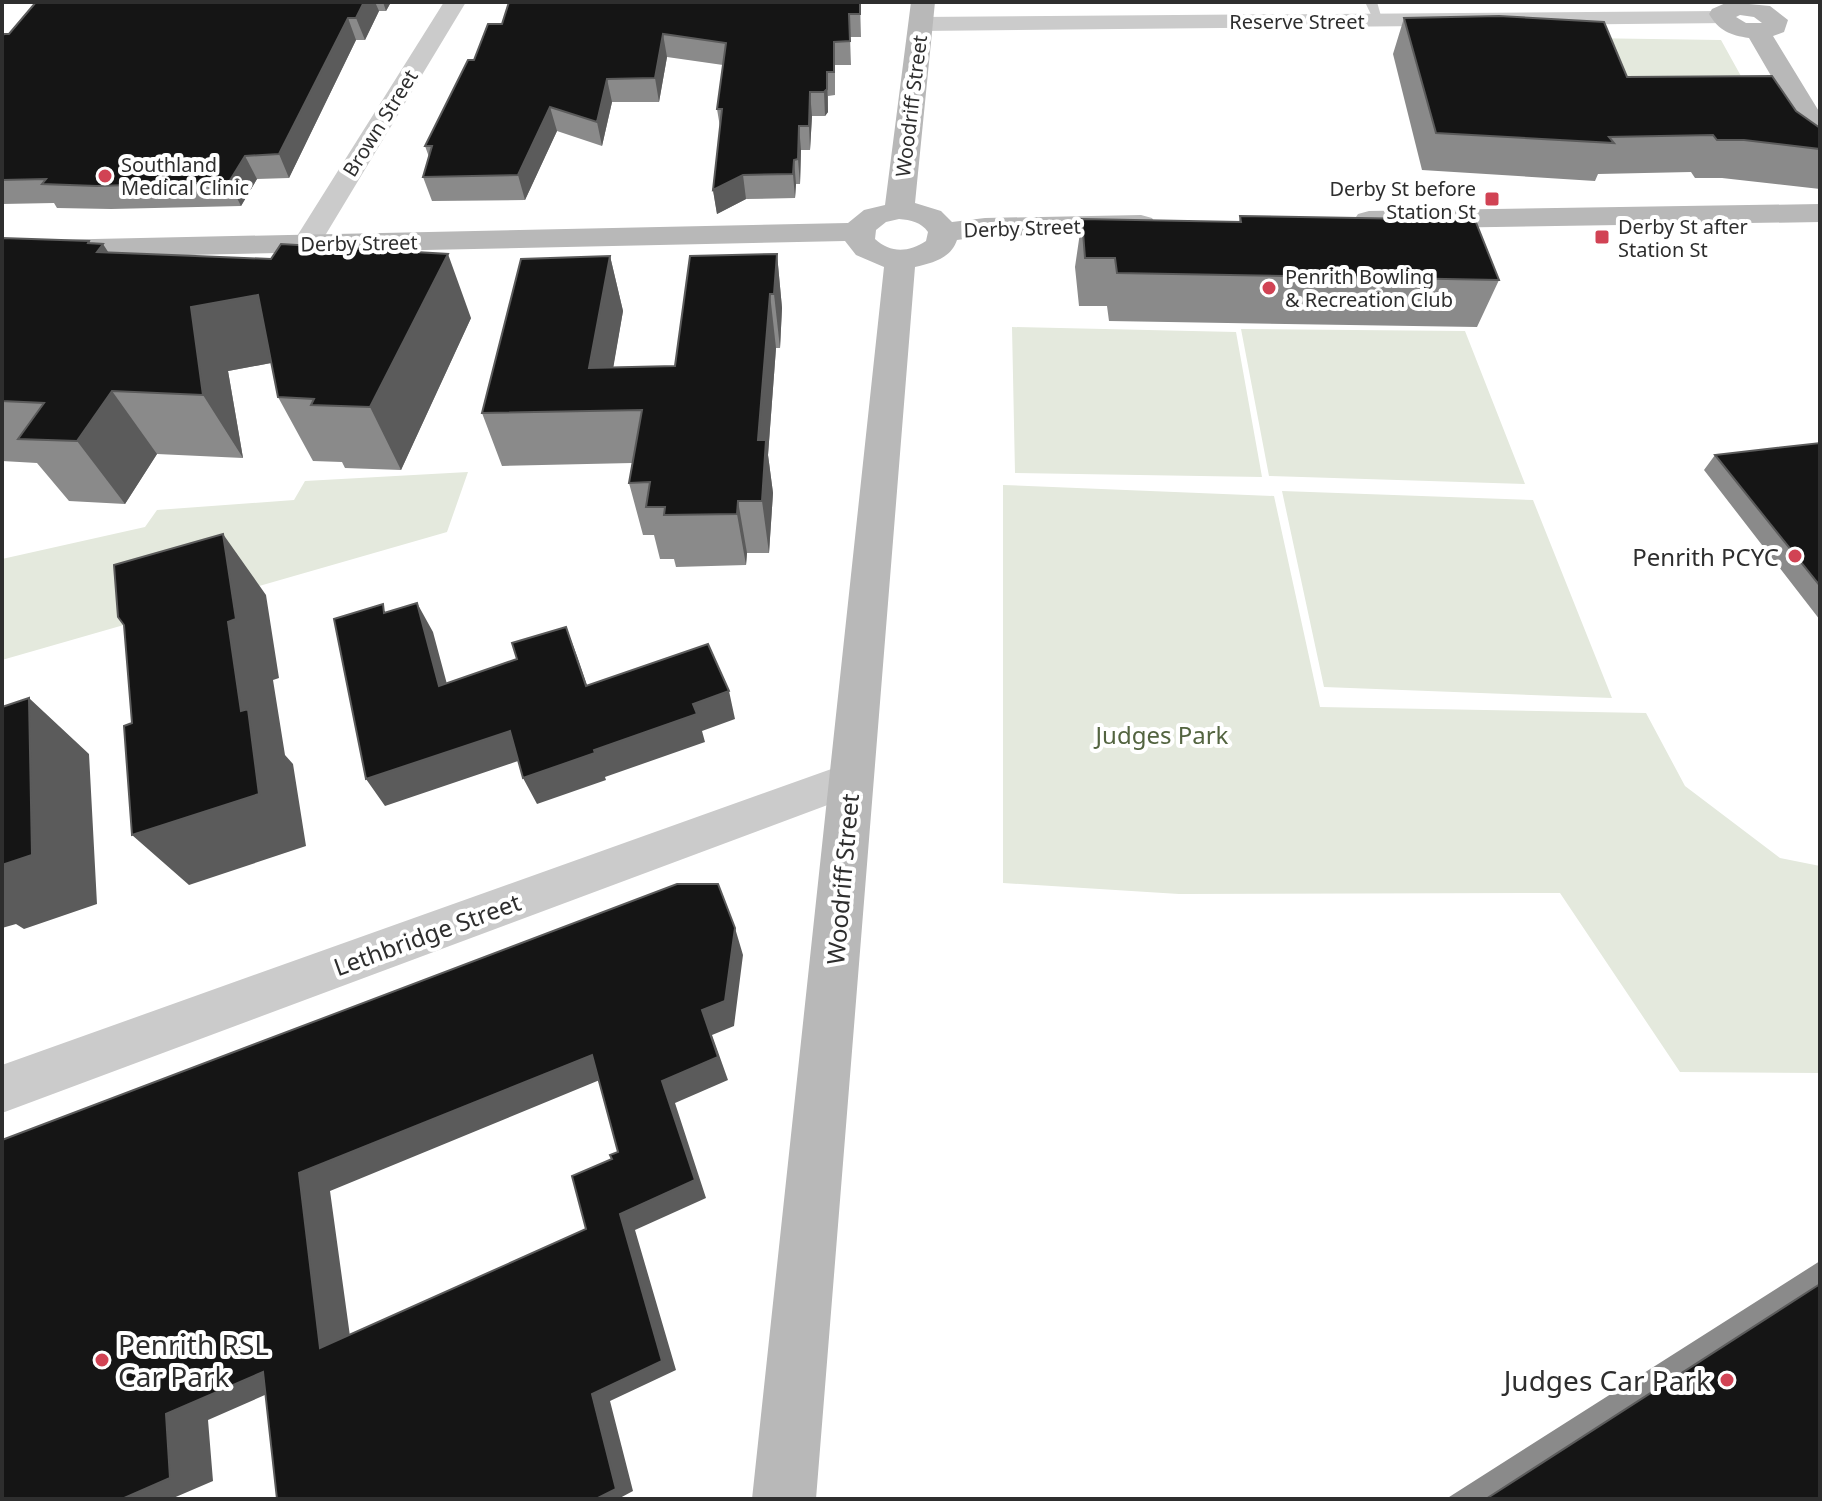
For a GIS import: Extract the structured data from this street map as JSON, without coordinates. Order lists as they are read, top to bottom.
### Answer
{
  "streets": {
    "street": [
      "Reserve Street",
      "Woodriff Street",
      "Brown Street",
      "Derby Street",
      "Lethbridge Street"
    ]
  },
  "crossings": [
    ["Reserve Street", "Woodriff Street"],
    ["Woodriff Street", "Lethbridge Street"],
    ["Brown Street", "Derby Street"]
  ],
  "parks": ["Judges Park"],
  "places": {
    "other": [
      "Southland Medical Clinic",
      "Penrith Bowling & Recreation Club",
      "Penrith PCYC",
      "Penrith RSL Car Park",
      "Judges Car Park"
    ],
    "transit": ["Derby St before Station St", "Derby St after Station St"]
  }
}
